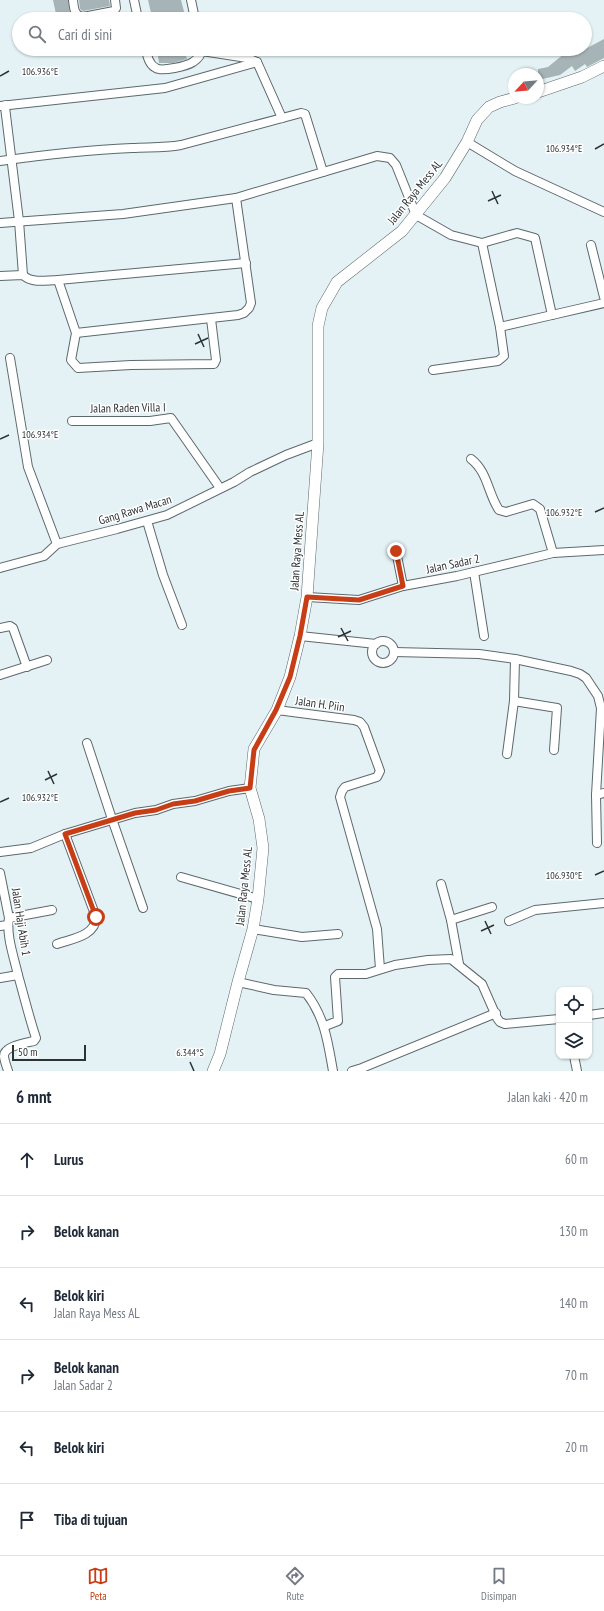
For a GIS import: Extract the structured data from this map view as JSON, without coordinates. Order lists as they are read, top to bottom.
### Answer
{
  "streets": {
    "street": [
      "Jalan Raya Mess AL",
      "Jalan Raden Villa I",
      "Gang Rawa Macan",
      "Jalan Sadar 2",
      "Jalan H. Piin",
      "Jalan Haji Abih 1"
    ]
  },
  "crossings": [
    ["Jalan Raya Mess AL", "Gang Rawa Macan"],
    ["Jalan Raya Mess AL", "Jalan Sadar 2"],
    ["Jalan Raya Mess AL", "Jalan H. Piin"],
    ["Jalan Raden Villa I", "Gang Rawa Macan"]
  ],
  "scale_bar": "50 m",
  "north": "bottom left",
  "page": {
    "search": "Cari di sini",
    "scale": "50 m",
    "heading": ["6 mnt", "Jalan kaki · 420 m"],
    "list": [
      ["Lurus", "60 m"],
      ["Belok kanan", "130 m"],
      ["Belok kiri", "Jalan Raya Mess AL", "140 m"],
      ["Belok kanan", "Jalan Sadar 2", "70 m"],
      ["Belok kiri", "20 m"],
      "Tiba di tujuan"
    ],
    "nav": ["Peta", "Rute", "Disimpan"]
  },
  "coordinates": [
    "106.936°E",
    "106.934°E",
    "106.932°E",
    "106.930°E",
    "6.344°S"
  ]
}
